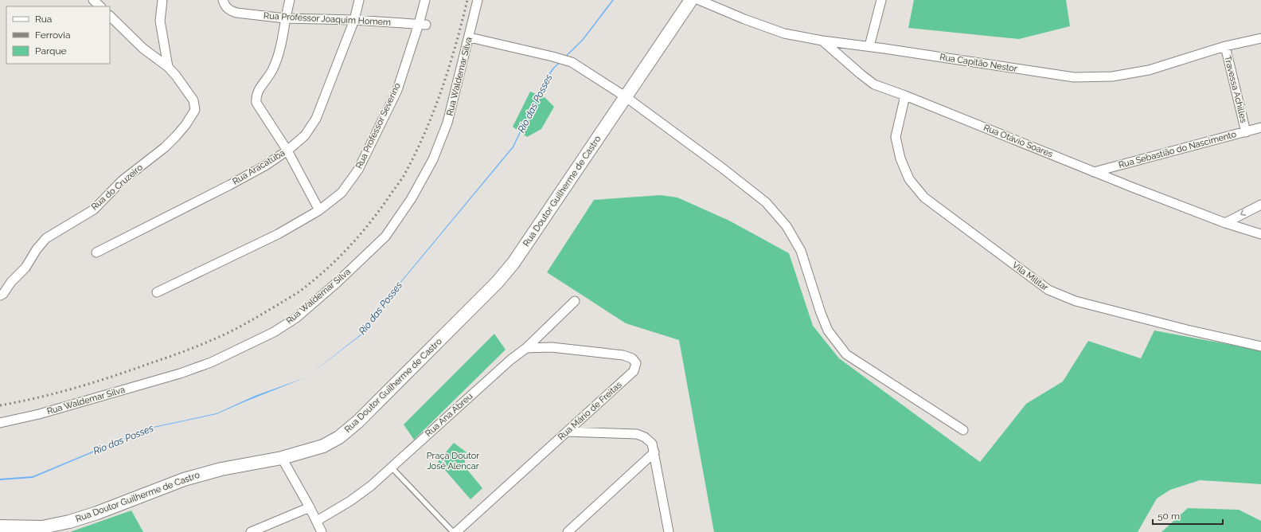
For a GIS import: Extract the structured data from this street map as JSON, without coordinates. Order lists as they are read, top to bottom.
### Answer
{
  "streets": {
    "main road": ["Rua Doutor Guilherme de Castro"],
    "street": [
      "Rua Professor Joaquim Homem",
      "Rua Capitão Nestor",
      "Rua Waldemar Silva",
      "Travessa Achilles",
      "Rua Professor Severino",
      "Rua Otávio Soares",
      "Rua Sebastião do Nascimento",
      "Rua Aracatuba",
      "Rua do Cruzeiro",
      "Vila Militar",
      "Rua Mário de Freitas",
      "Rua Ana Abreu"
    ]
  },
  "crossings": [
    ["Rua Professor Joaquim Homem", "Rua Professor Severino"],
    ["Rua Professor Joaquim Homem", "Rua Aracatuba"],
    ["Rua Capitão Nestor", "Travessa Achilles"],
    ["Rua Capitão Nestor", "Rua Otávio Soares"],
    ["Travessa Achilles", "Rua Sebastião do Nascimento"],
    ["Rua Otávio Soares", "Rua Sebastião do Nascimento"],
    ["Rua Otávio Soares", "Vila Militar"],
    ["Rua Mário de Freitas", "Rua Ana Abreu"]
  ],
  "water": ["Rio das Posses"],
  "parks": ["Praça Doutor José Alencar"],
  "legend": ["Rua", "Ferrovia", "Parque"],
  "scale_bar": "50 m"
}
